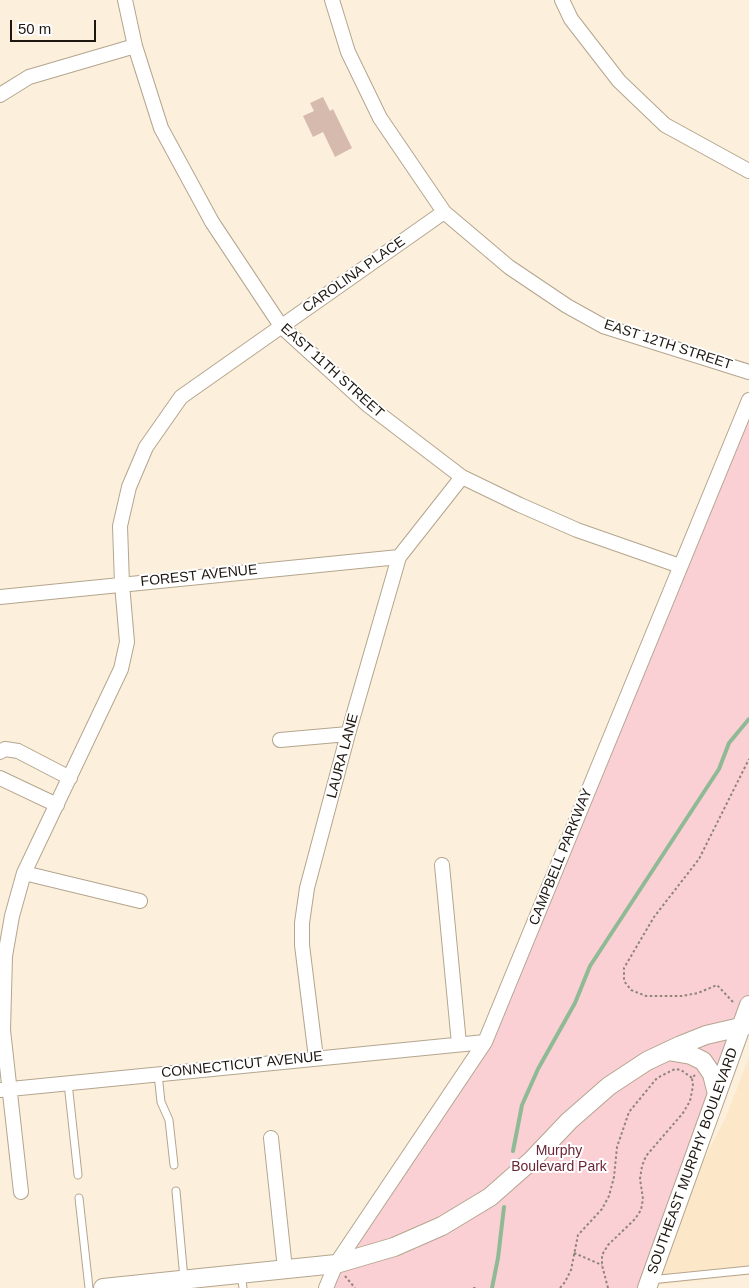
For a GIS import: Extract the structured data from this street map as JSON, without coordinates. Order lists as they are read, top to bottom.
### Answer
{
  "streets": {
    "street": [
      "CAROLINA PLACE",
      "EAST 12TH STREET",
      "EAST 11TH STREET",
      "FOREST AVENUE",
      "LAURA LANE",
      "CAMPBELL PARKWAY",
      "CONNECTICUT AVENUE",
      "SOUTHEAST MURPHY BOULEVARD"
    ]
  },
  "crossings": [
    ["CAROLINA PLACE", "EAST 12TH STREET"],
    ["CAROLINA PLACE", "EAST 11TH STREET"],
    ["CAROLINA PLACE", "FOREST AVENUE"],
    ["CAROLINA PLACE", "CONNECTICUT AVENUE"],
    ["EAST 11TH STREET", "LAURA LANE"],
    ["EAST 11TH STREET", "CAMPBELL PARKWAY"],
    ["FOREST AVENUE", "LAURA LANE"],
    ["LAURA LANE", "CONNECTICUT AVENUE"],
    ["CAMPBELL PARKWAY", "CONNECTICUT AVENUE"]
  ],
  "parks": ["Murphy Boulevard Park"],
  "scale_bar": "50 m"
}
